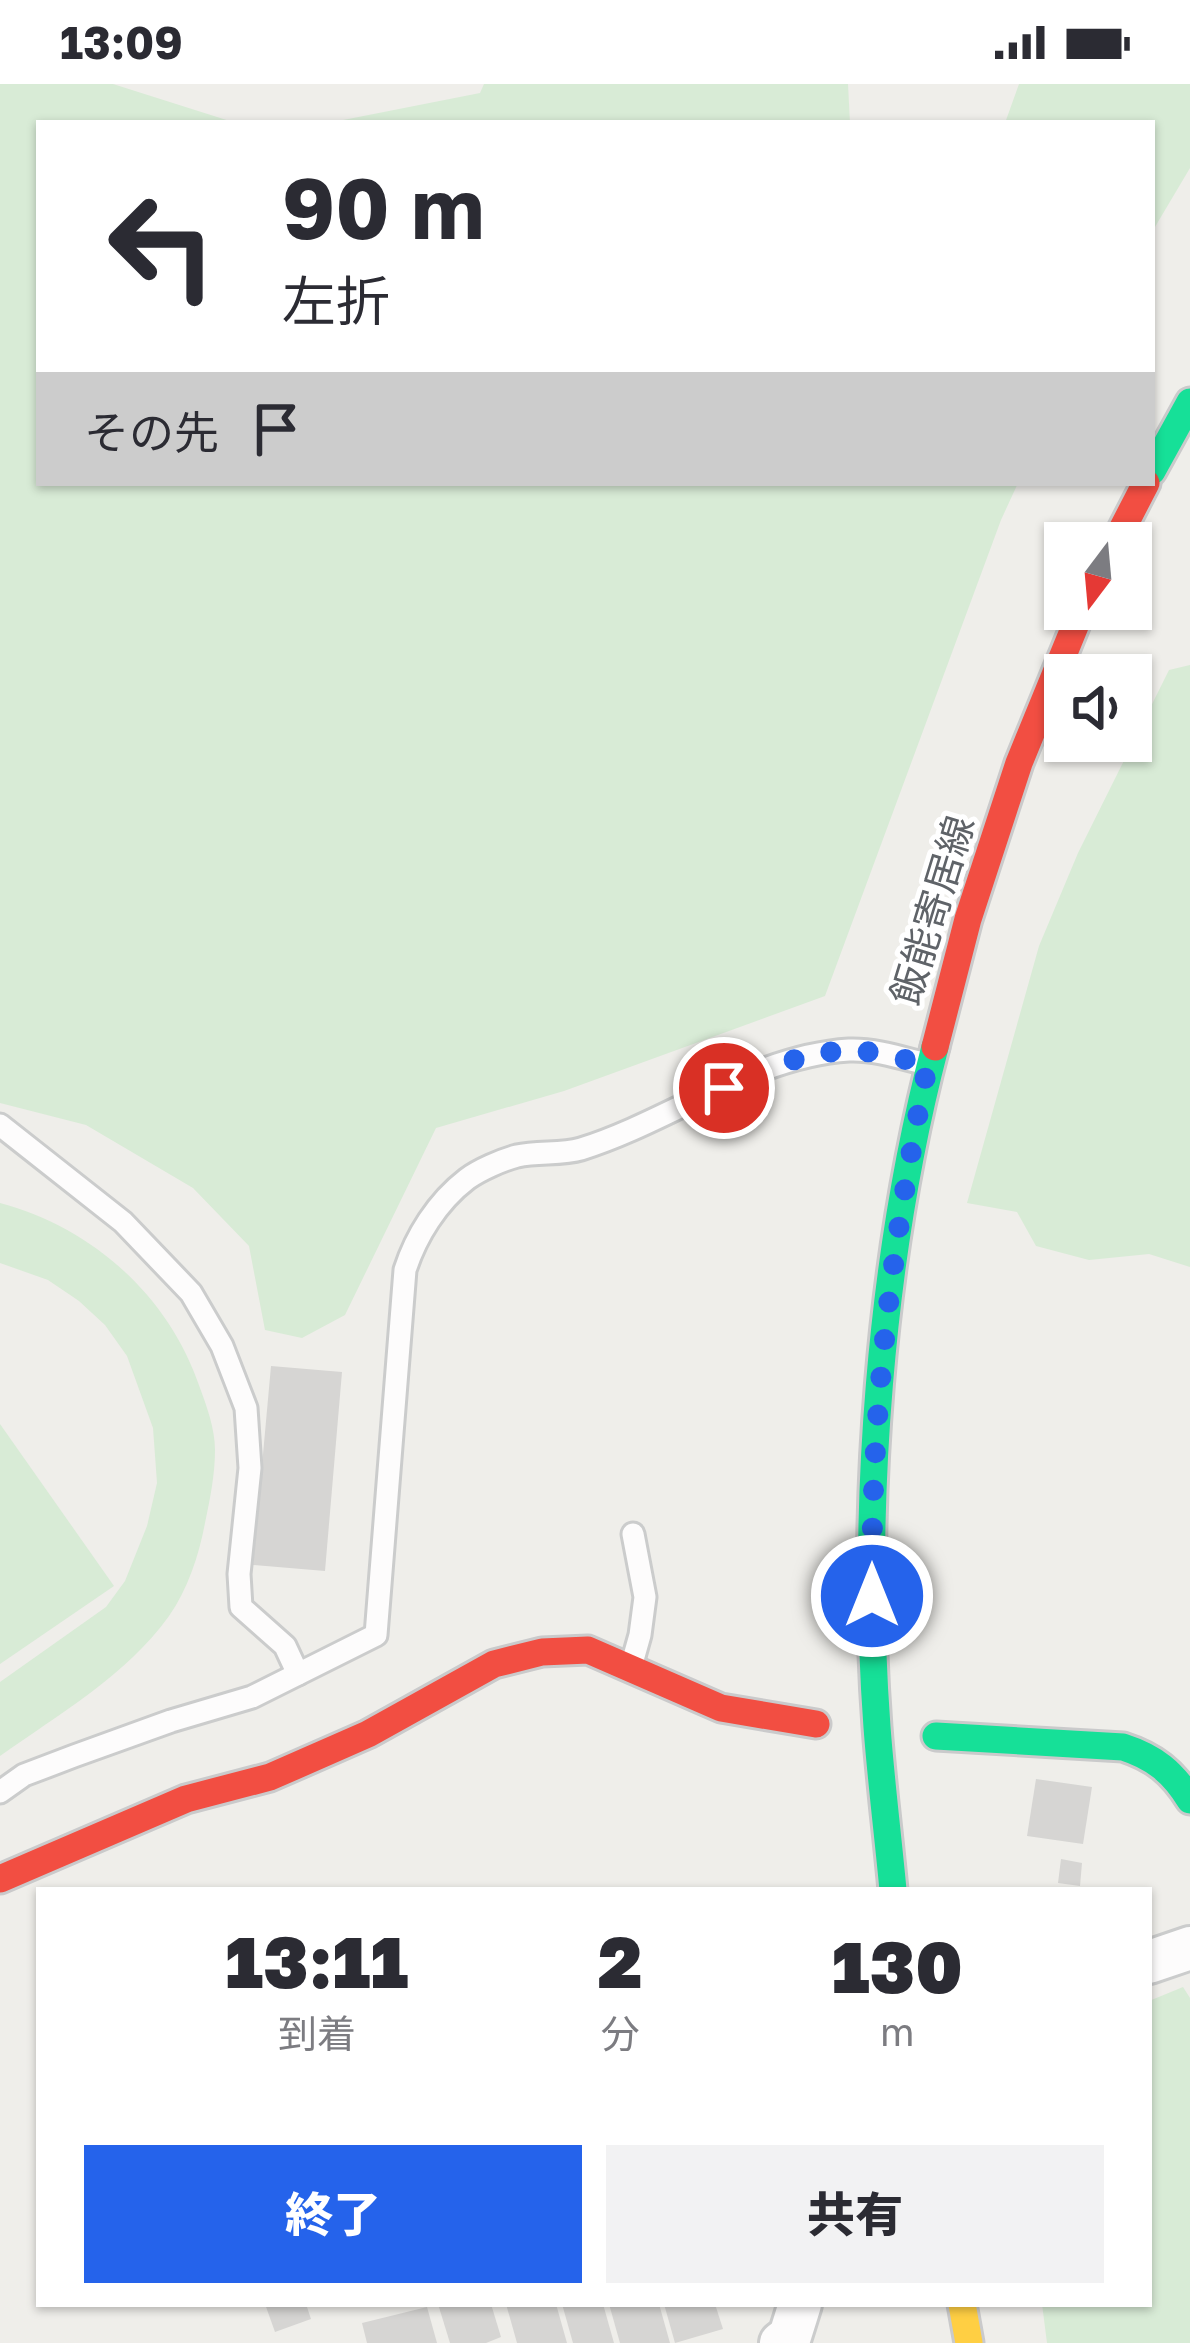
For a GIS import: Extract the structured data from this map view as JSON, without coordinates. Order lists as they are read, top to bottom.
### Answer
{
  "streets": {
    "main road": ["飯能寄居線"]
  },
  "north": "bottom",
  "page": {
    "status": "13:09",
    "turn": ["90 m", "左折"],
    "then": "その先",
    "eta": [
      "13:11",
      "到着",
      "2",
      "分",
      "130",
      "m"
    ],
    "buttons": ["終了", "共有"]
  }
}
